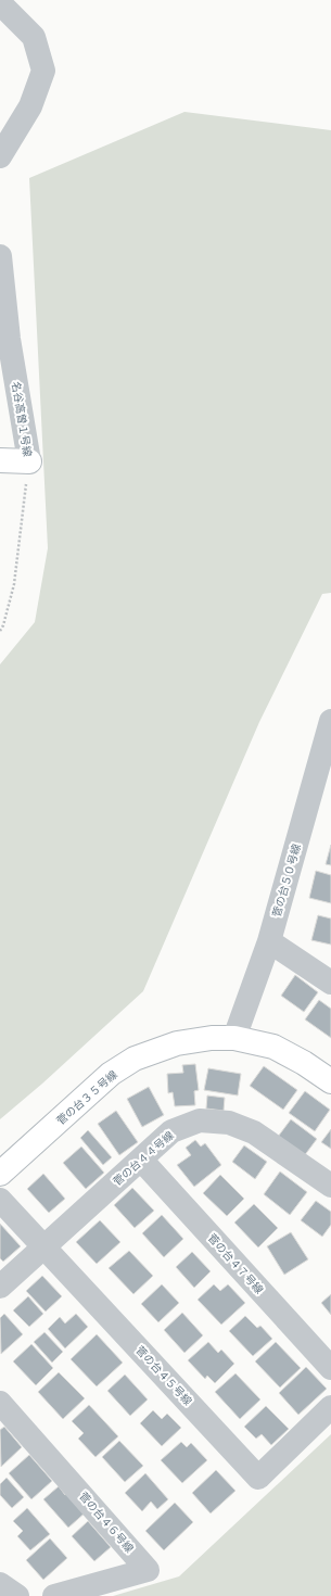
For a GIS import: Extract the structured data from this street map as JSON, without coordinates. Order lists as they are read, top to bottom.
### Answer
{
  "streets": {
    "street": [
      "名谷高曽１号線",
      "菅の台５０号線",
      "菅の台３５号線",
      "菅の台４４号線",
      "菅の台４７号線",
      "菅の台４５号線",
      "菅の台４６号線"
    ]
  },
  "crossings": [
    ["菅の台５０号線", "菅の台３５号線"],
    ["菅の台４４号線", "菅の台４７号線"],
    ["菅の台４４号線", "菅の台４５号線"]
  ]
}
